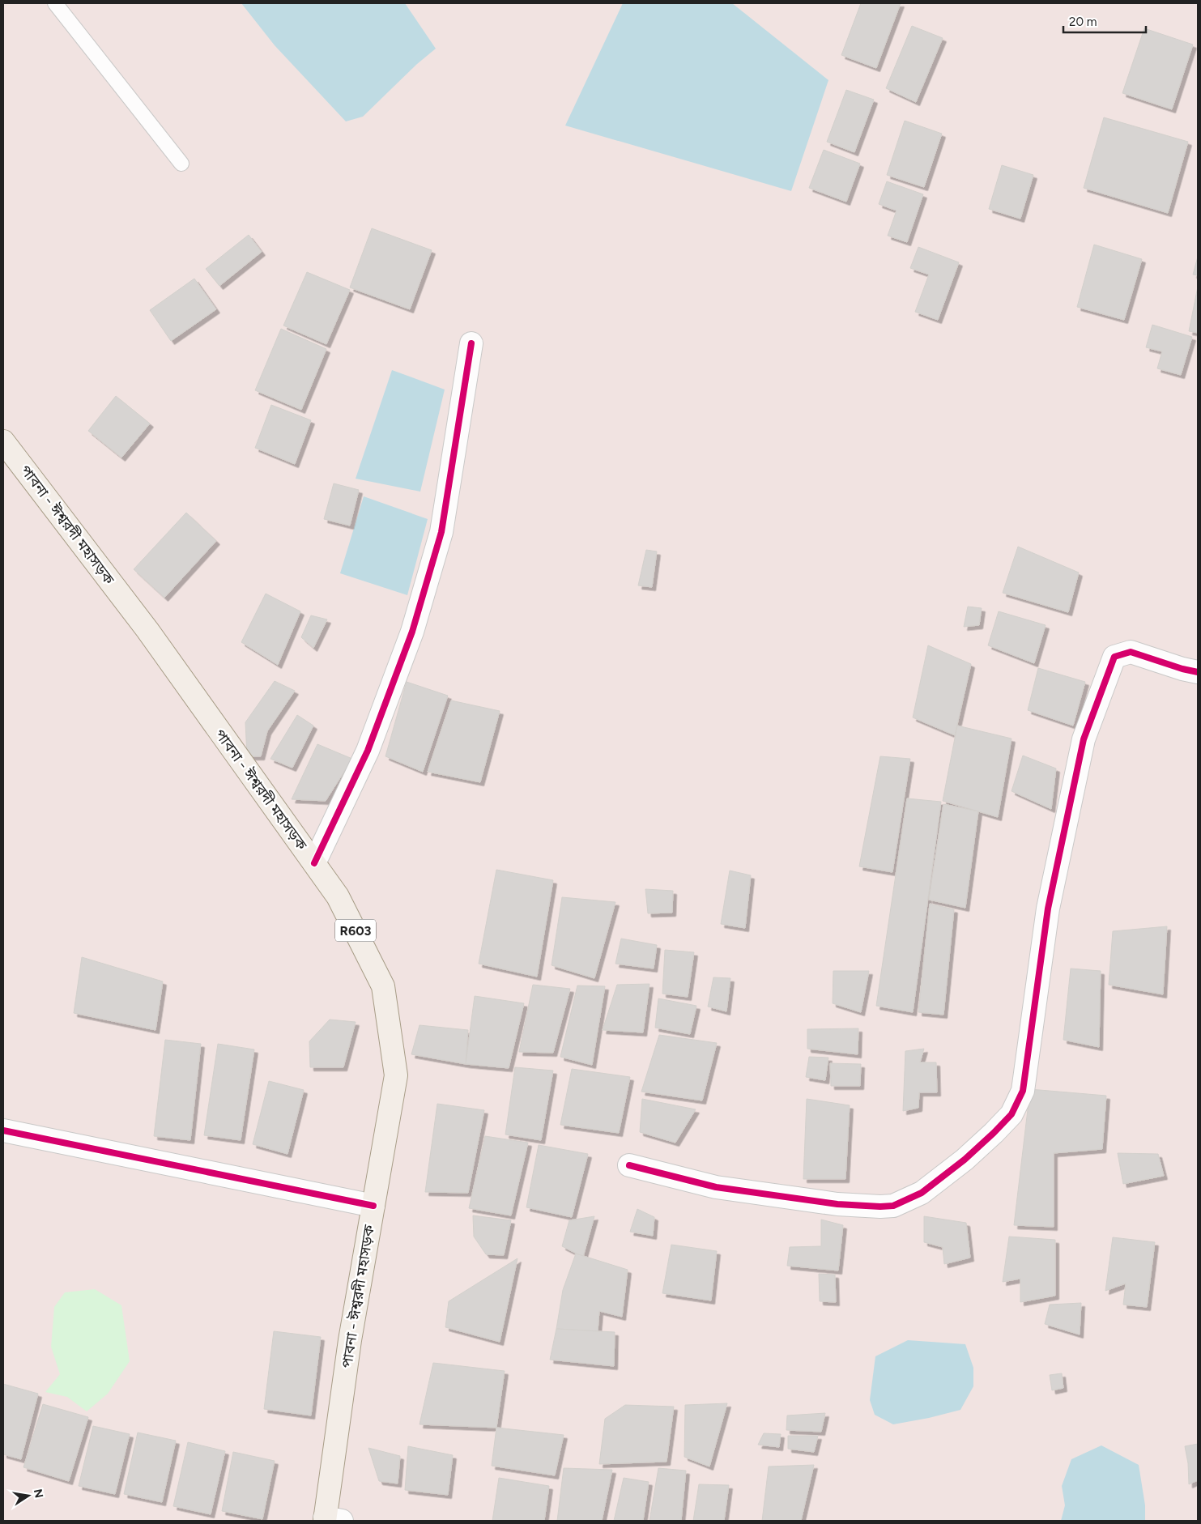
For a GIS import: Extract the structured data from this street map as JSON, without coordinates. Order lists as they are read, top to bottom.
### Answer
{
  "streets": {
    "main road": ["পাবনা - ঈশ্বরদী মহাসড়ক", "R603"]
  },
  "scale_bar": "20 m",
  "north": "right"
}
